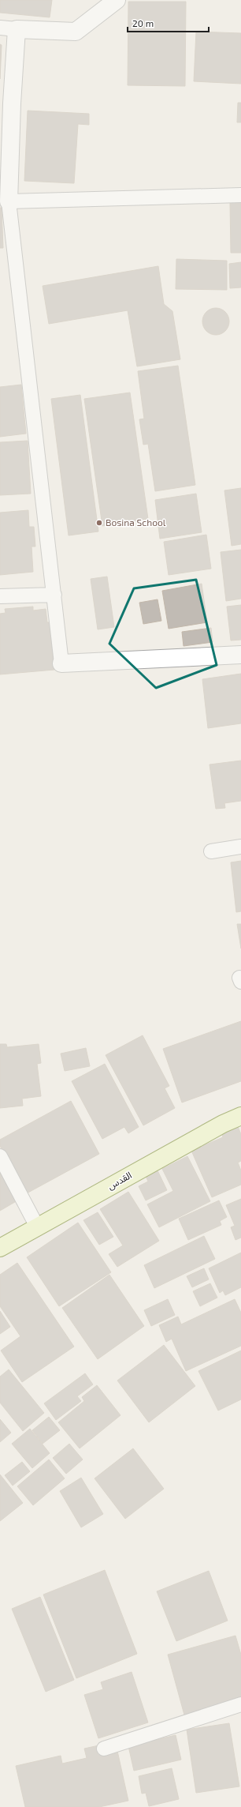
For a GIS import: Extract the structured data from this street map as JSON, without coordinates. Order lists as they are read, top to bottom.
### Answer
{
  "streets": {
    "main road": ["القدس"]
  },
  "places": ["Bosina School"],
  "scale_bar": "20 m"
}
